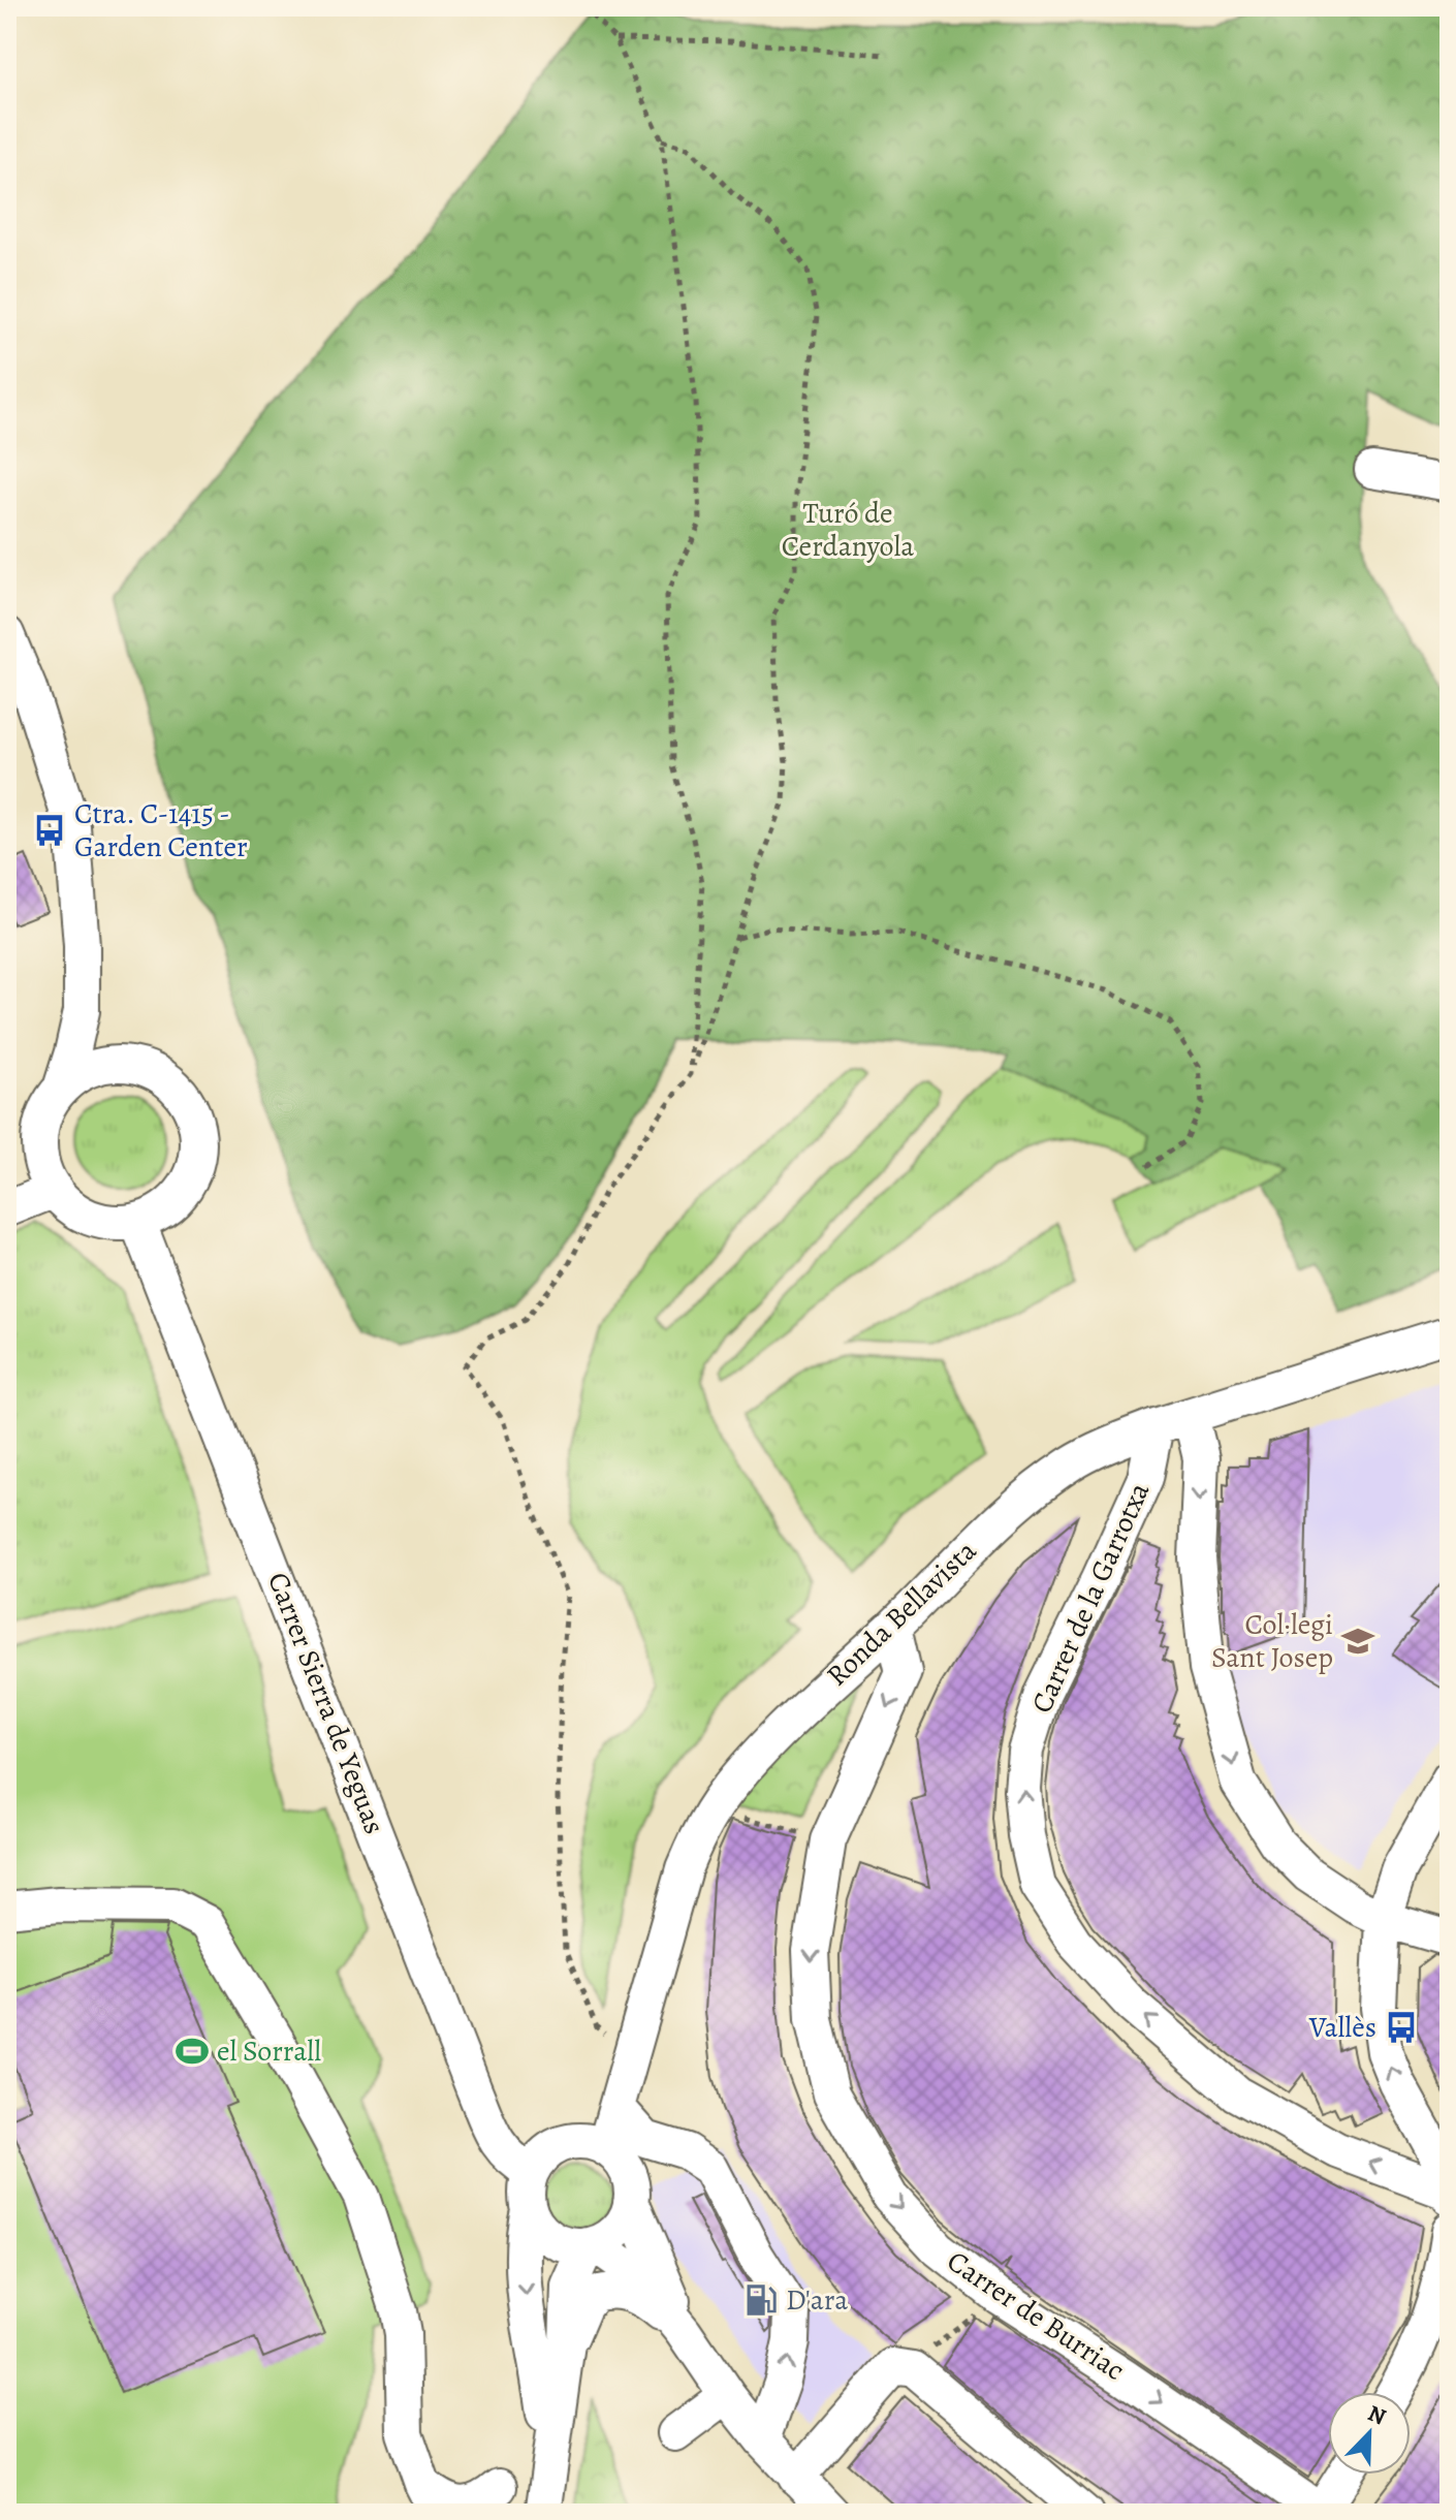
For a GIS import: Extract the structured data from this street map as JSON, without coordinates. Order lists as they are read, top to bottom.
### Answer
{
  "streets": {
    "street": [
      "Carrer de la Garrotxa",
      "Ronda Bellavista",
      "Carrer Sierra de Yeguas",
      "Carrer de Burriac"
    ]
  },
  "crossings": [
    ["Carrer de la Garrotxa", "Ronda Bellavista"],
    ["Ronda Bellavista", "Carrer Sierra de Yeguas"],
    ["Ronda Bellavista", "Carrer de Burriac"]
  ],
  "parks": ["Turó de Cerdanyola"],
  "places": {
    "bus stop": ["Ctra. C-1415 - Garden Center", "Vallès"],
    "school or university": ["Col·legi Sant Josep"],
    "sports": ["el Sorrall"],
    "fuel station": ["D'ara"]
  },
  "north": "top right"
}
